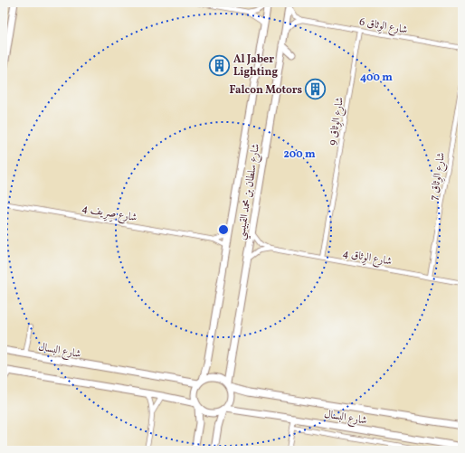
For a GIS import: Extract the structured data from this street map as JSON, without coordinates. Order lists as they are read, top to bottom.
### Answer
{
  "streets": {
    "main road": ["شارع سلطان بن محمد القبيسي", "شارع البسال"],
    "street": [
      "شارع الوِثاق 6",
      "شارع الوِثاق 9",
      "شارع الوِثاق 7",
      "شارع صِرِيف 4",
      "شارع الوِثاق 4"
    ]
  },
  "crossings": [
    ["شارع الوِثاق 6", "شارع الوِثاق 9"],
    ["شارع الوِثاق 9", "شارع الوِثاق 4"],
    ["شارع الوِثاق 7", "شارع الوِثاق 4"],
    ["شارع سلطان بن محمد القبيسي", "شارع صِرِيف 4"],
    ["شارع سلطان بن محمد القبيسي", "شارع الوِثاق 4"],
    ["شارع سلطان بن محمد القبيسي", "شارع البسال"]
  ],
  "places": {
    "building": ["Al Jaber Lighting", "Falcon Motors"]
  },
  "rings": ["400 m", "200 m"]
}
